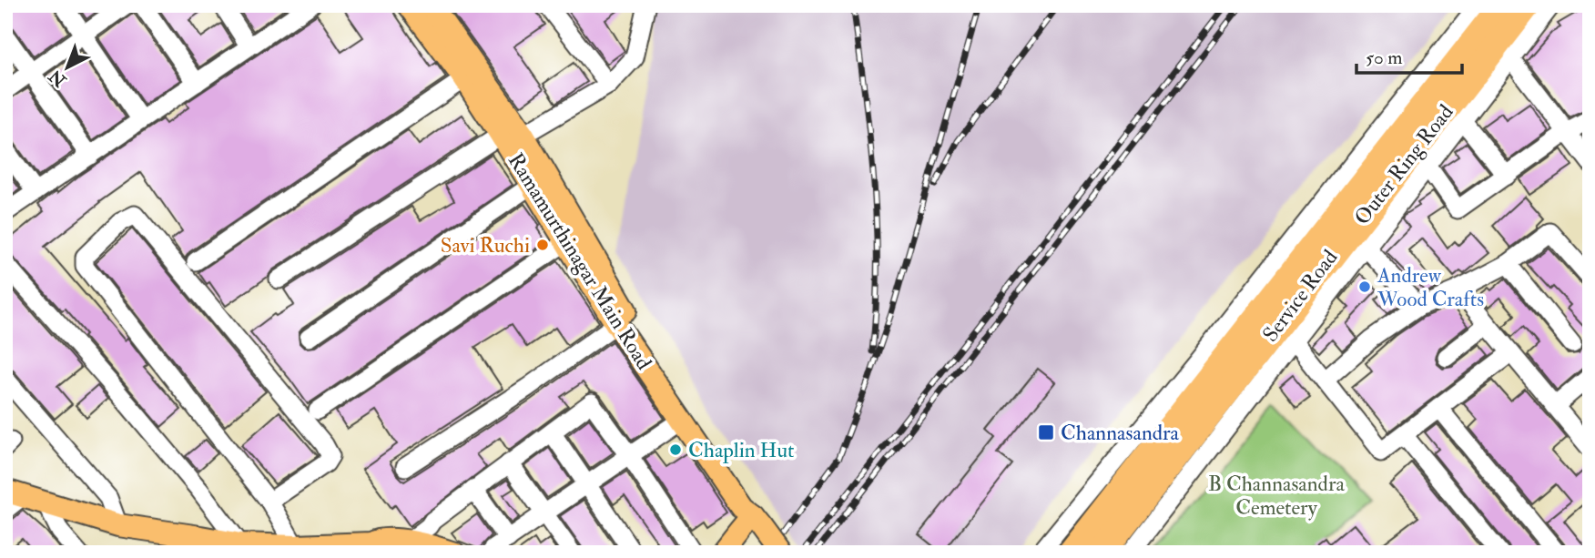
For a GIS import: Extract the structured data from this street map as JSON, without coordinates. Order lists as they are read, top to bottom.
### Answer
{
  "streets": {
    "highway": ["Outer Ring Road"],
    "main road": ["Ramamurthinagar Main Road"],
    "street": ["Service Road"]
  },
  "crossings": [
    ["Outer Ring Road", "Service Road"]
  ],
  "parks": ["B Channasandra Cemetery"],
  "places": {
    "other": ["Savi Ruchi", "Andrew Wood Crafts", "Chaplin Hut"],
    "transit": ["Channasandra"]
  },
  "scale_bar": "50 m",
  "north": "bottom left"
}
